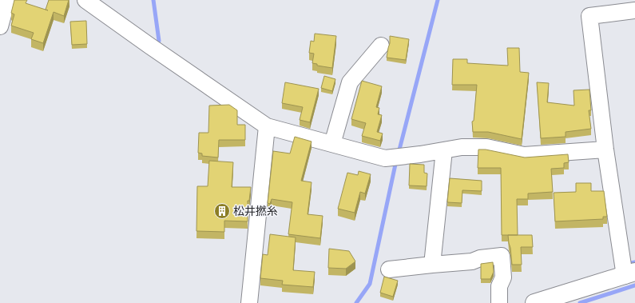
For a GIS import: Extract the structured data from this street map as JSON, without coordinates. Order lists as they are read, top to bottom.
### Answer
{
  "places": {
    "building": ["松井撚糸"]
  }
}
